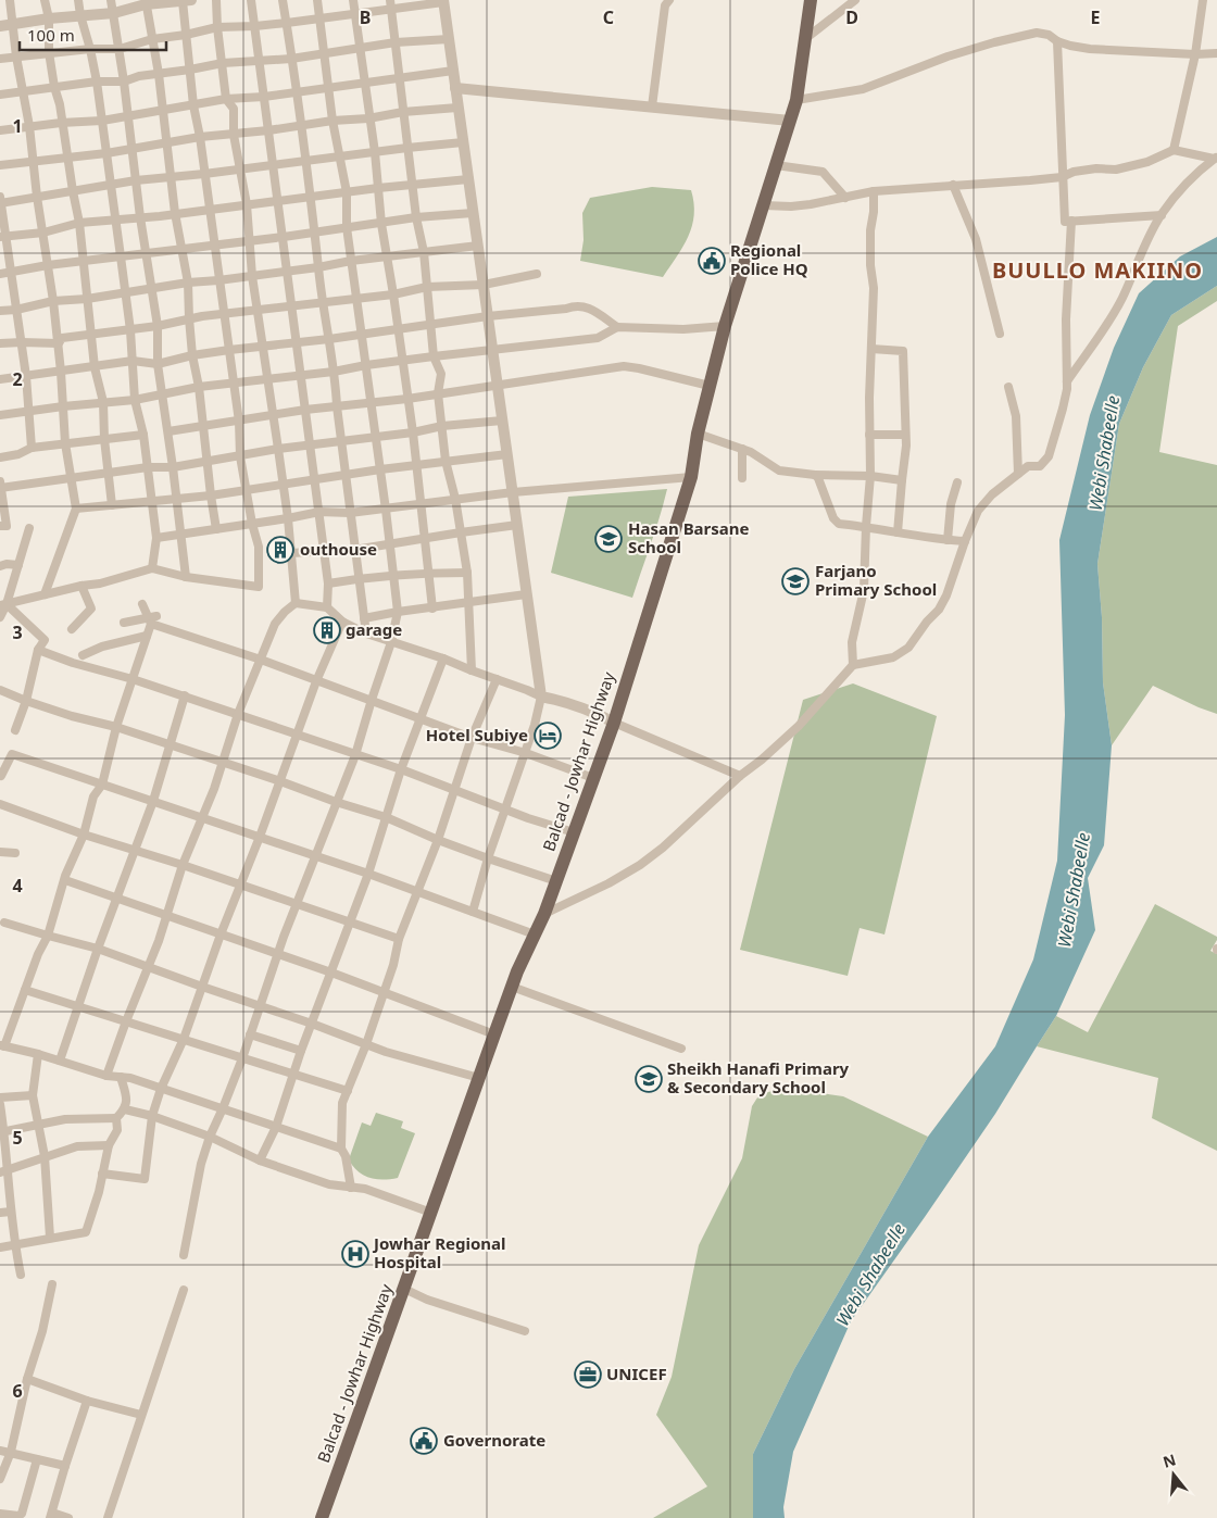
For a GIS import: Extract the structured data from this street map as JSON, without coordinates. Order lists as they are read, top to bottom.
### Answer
{
  "streets": {
    "main road": ["Balcad - Jowhar Highway"]
  },
  "districts": ["BUULLO MAKIINO"],
  "water": ["Webi Shabeelle"],
  "places": {
    "public building": ["Regional Police HQ", "Governorate"],
    "school or university": ["Hasan Barsane School", "Farjano Primary School", "Sheikh Hanafi Primary & Secondary School"],
    "building": ["outhouse", "garage"],
    "hotel": ["Hotel Subiye"],
    "hospital": ["Jowhar Regional Hospital"],
    "office": ["UNICEF"]
  },
  "scale_bar": "100 m",
  "north": "top",
  "grid": {
    "columns": [
      "B",
      "C",
      "D",
      "E"
    ],
    "rows": [
      "1",
      "2",
      "3",
      "4",
      "5",
      "6"
    ]
  }
}
